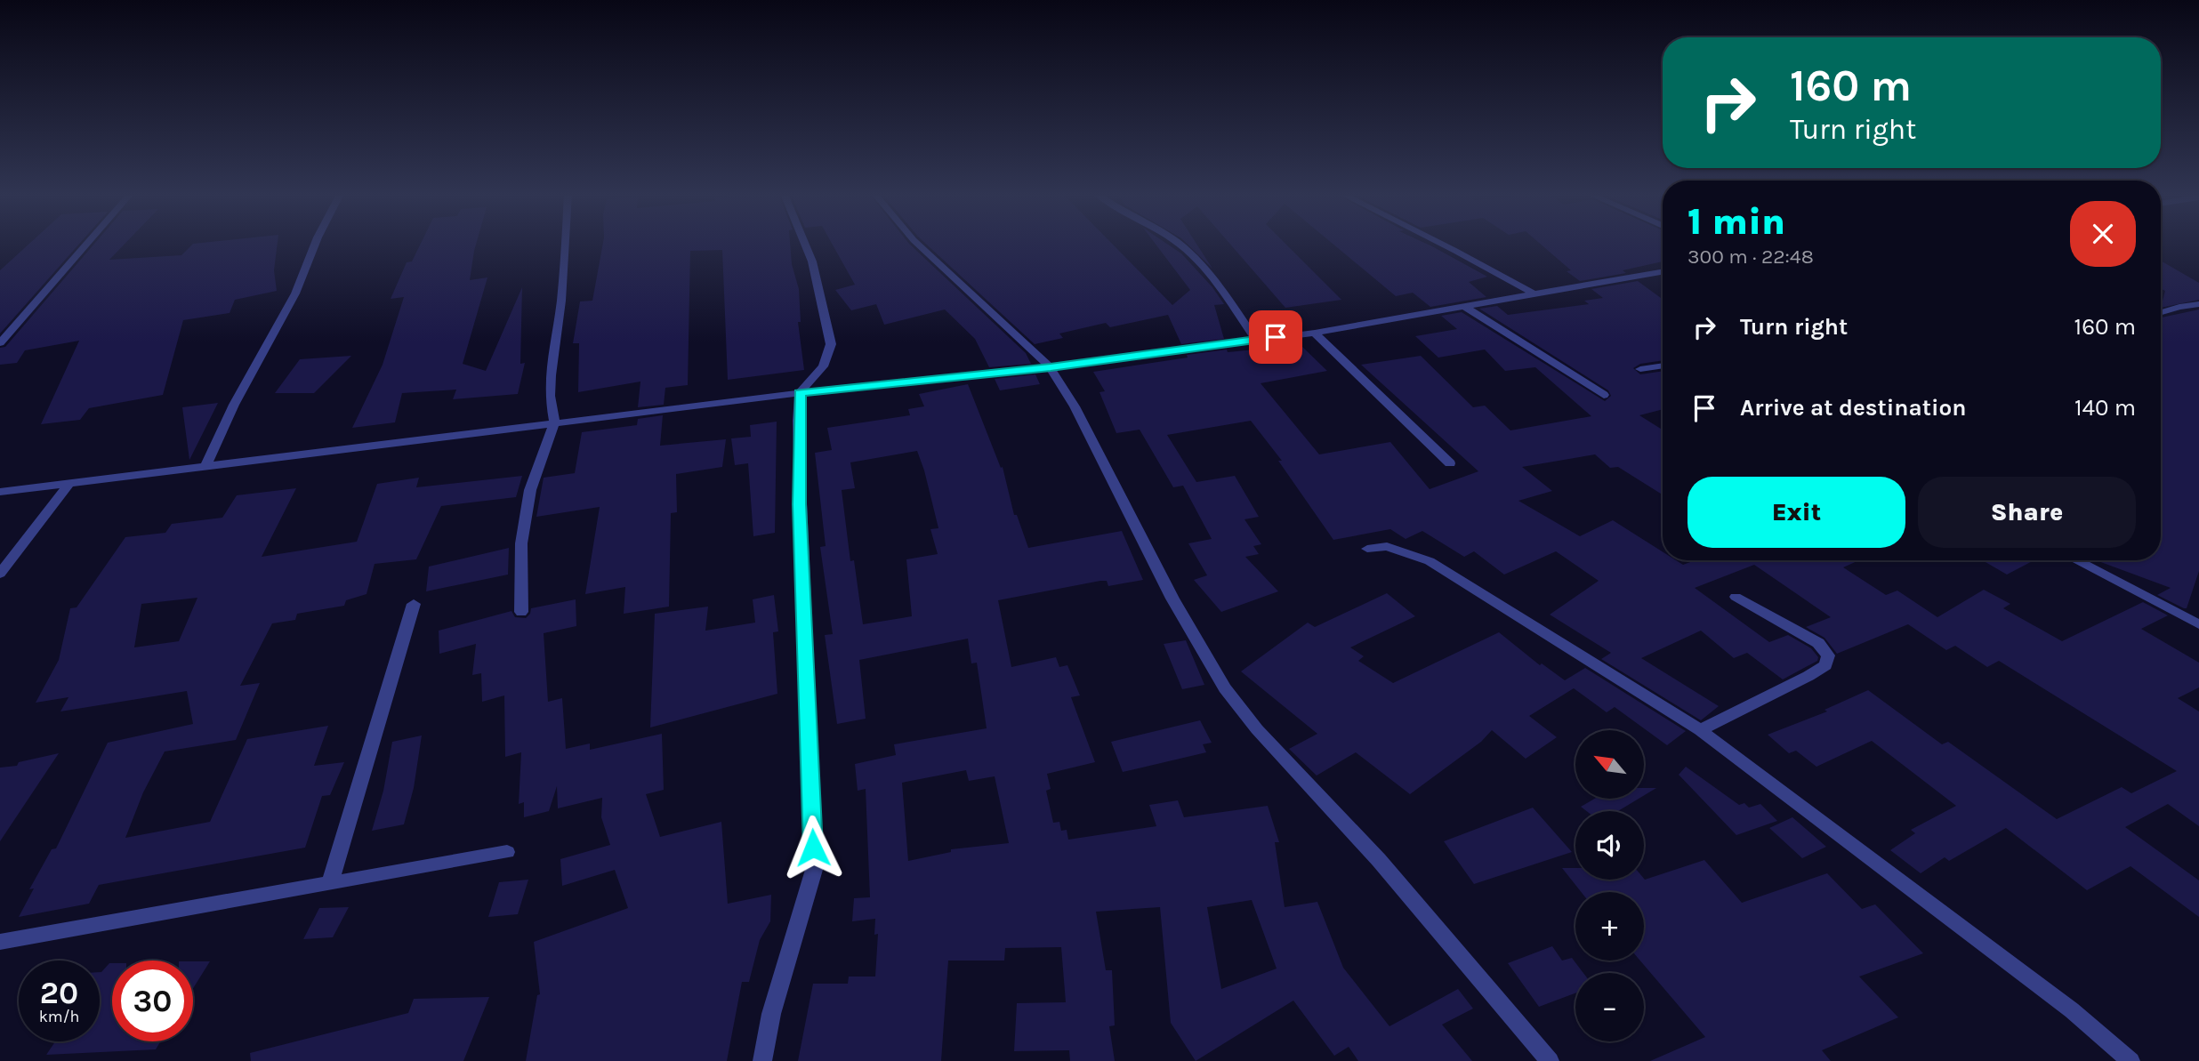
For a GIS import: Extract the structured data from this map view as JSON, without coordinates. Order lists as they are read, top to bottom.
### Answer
{
  "north": "top left",
  "page": {
    "turn": ["160 m", "Turn right"],
    "heading": ["1 min", "300 m · 22:48"],
    "list": [
      {
        "name": "Turn right",
        "value": "160 m"
      },
      {
        "name": "Arrive at destination",
        "value": "140 m"
      }
    ],
    "buttons": ["Exit", "Share"],
    "map_buttons": ["+", "−"],
    "speed": "20 km/h",
    "limit": "30"
  }
}
